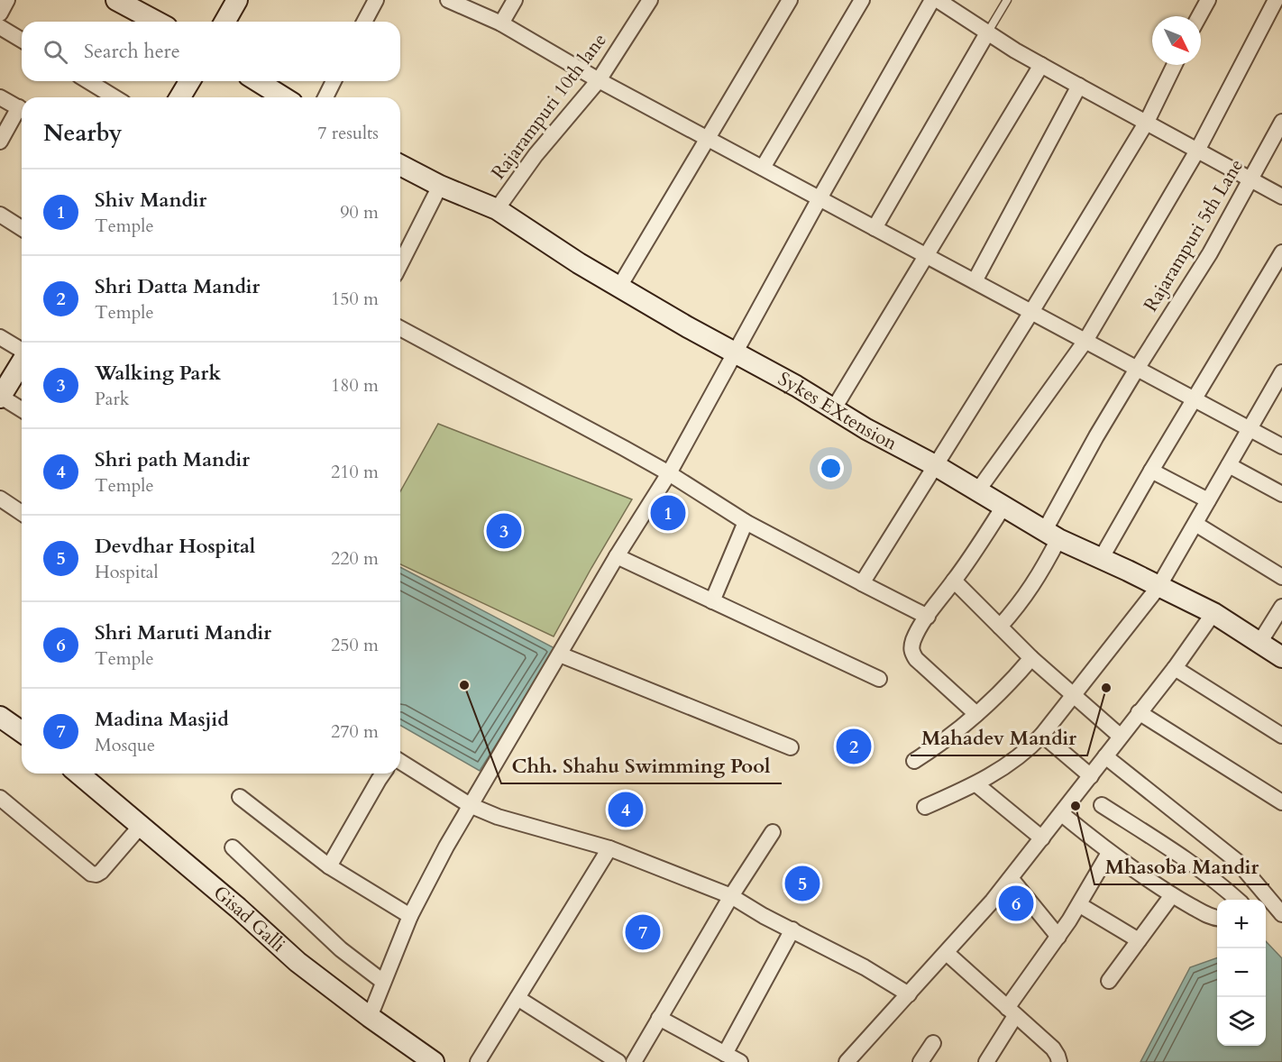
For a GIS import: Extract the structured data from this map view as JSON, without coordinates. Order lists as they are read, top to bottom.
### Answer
{
  "streets": {
    "street": [
      "Rajarampuri 10th lane",
      "Rajarampuri 5th Lane",
      "Sykes EXtension",
      "Gisad Galli"
    ]
  },
  "crossings": [
    ["Rajarampuri 10th lane", "Sykes EXtension"],
    ["Rajarampuri 5th Lane", "Sykes EXtension"]
  ],
  "places": ["Chh. Shahu Swimming Pool", "Mahadev Mandir", "Mhasoba Mandir"],
  "north": "bottom right",
  "page": {
    "search": "Search here",
    "heading": ["Nearby", "7 results"],
    "list": [
      {
        "mark": "1",
        "name": "Shiv Mandir",
        "note": "Temple",
        "value": "90 m"
      },
      {
        "mark": "2",
        "name": "Shri Datta Mandir",
        "note": "Temple",
        "value": "150 m"
      },
      {
        "mark": "3",
        "name": "Walking Park",
        "note": "Park",
        "value": "180 m"
      },
      {
        "mark": "4",
        "name": "Shri path Mandir",
        "note": "Temple",
        "value": "210 m"
      },
      {
        "mark": "5",
        "name": "Devdhar Hospital",
        "note": "Hospital",
        "value": "220 m"
      },
      {
        "mark": "6",
        "name": "Shri Maruti Mandir",
        "note": "Temple",
        "value": "250 m"
      },
      {
        "mark": "7",
        "name": "Madina Masjid",
        "note": "Mosque",
        "value": "270 m"
      }
    ],
    "pins": [
      "1",
      "3",
      "2",
      "4",
      "5",
      "6",
      "7"
    ],
    "map_buttons": ["+", "−"]
  }
}
